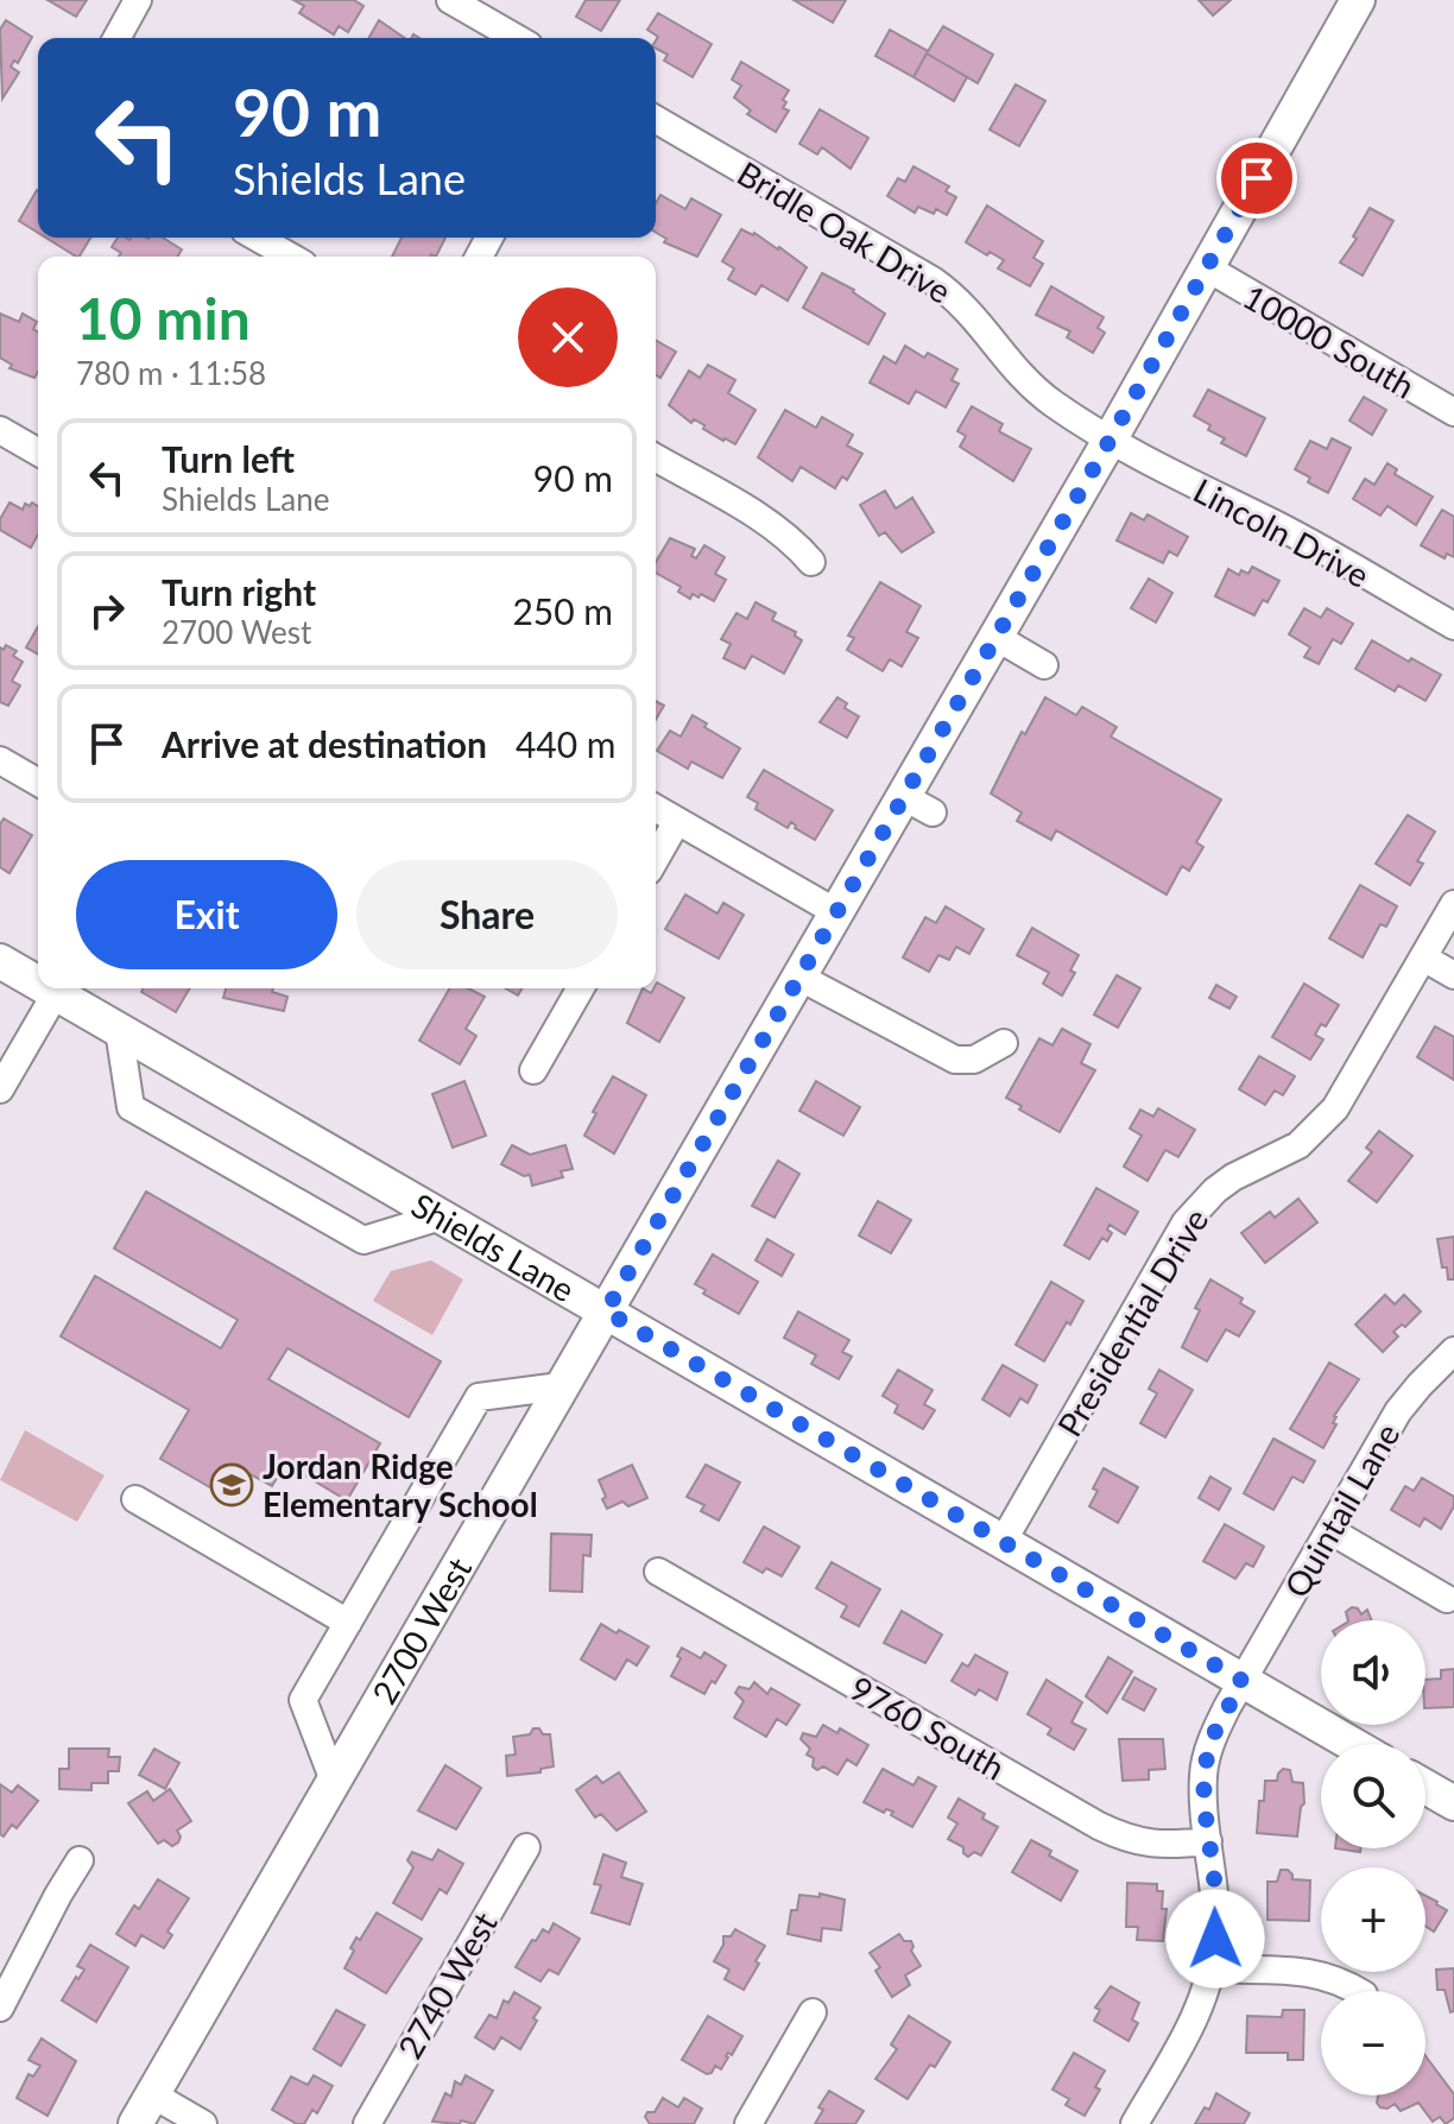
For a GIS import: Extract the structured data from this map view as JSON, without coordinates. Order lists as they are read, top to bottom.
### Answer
{
  "streets": {
    "main road": ["Shields Lane", "2700 West"],
    "street": [
      "Bridle Oak Drive",
      "10000 South",
      "Lincoln Drive",
      "Presidential Drive",
      "Quintail Lane",
      "9760 South",
      "2740 West"
    ]
  },
  "crossings": [
    ["Bridle Oak Drive", "Lincoln Drive"],
    ["Bridle Oak Drive", "2700 West"],
    ["10000 South", "2700 West"],
    ["Lincoln Drive", "2700 West"],
    ["Shields Lane", "Presidential Drive"],
    ["Shields Lane", "Quintail Lane"],
    ["Shields Lane", "2700 West"],
    ["Quintail Lane", "9760 South"]
  ],
  "places": {
    "school or university": ["Jordan Ridge Elementary School"]
  },
  "page": {
    "turn": ["90 m", "Shields Lane"],
    "heading": ["10 min", "780 m · 11:58"],
    "list": [
      {
        "name": "Turn left",
        "note": "Shields Lane",
        "value": "90 m"
      },
      {
        "name": "Turn right",
        "note": "2700 West",
        "value": "250 m"
      },
      {
        "name": "Arrive at destination",
        "value": "440 m"
      }
    ],
    "buttons": ["Exit", "Share"],
    "map_buttons": ["+", "−"]
  }
}
